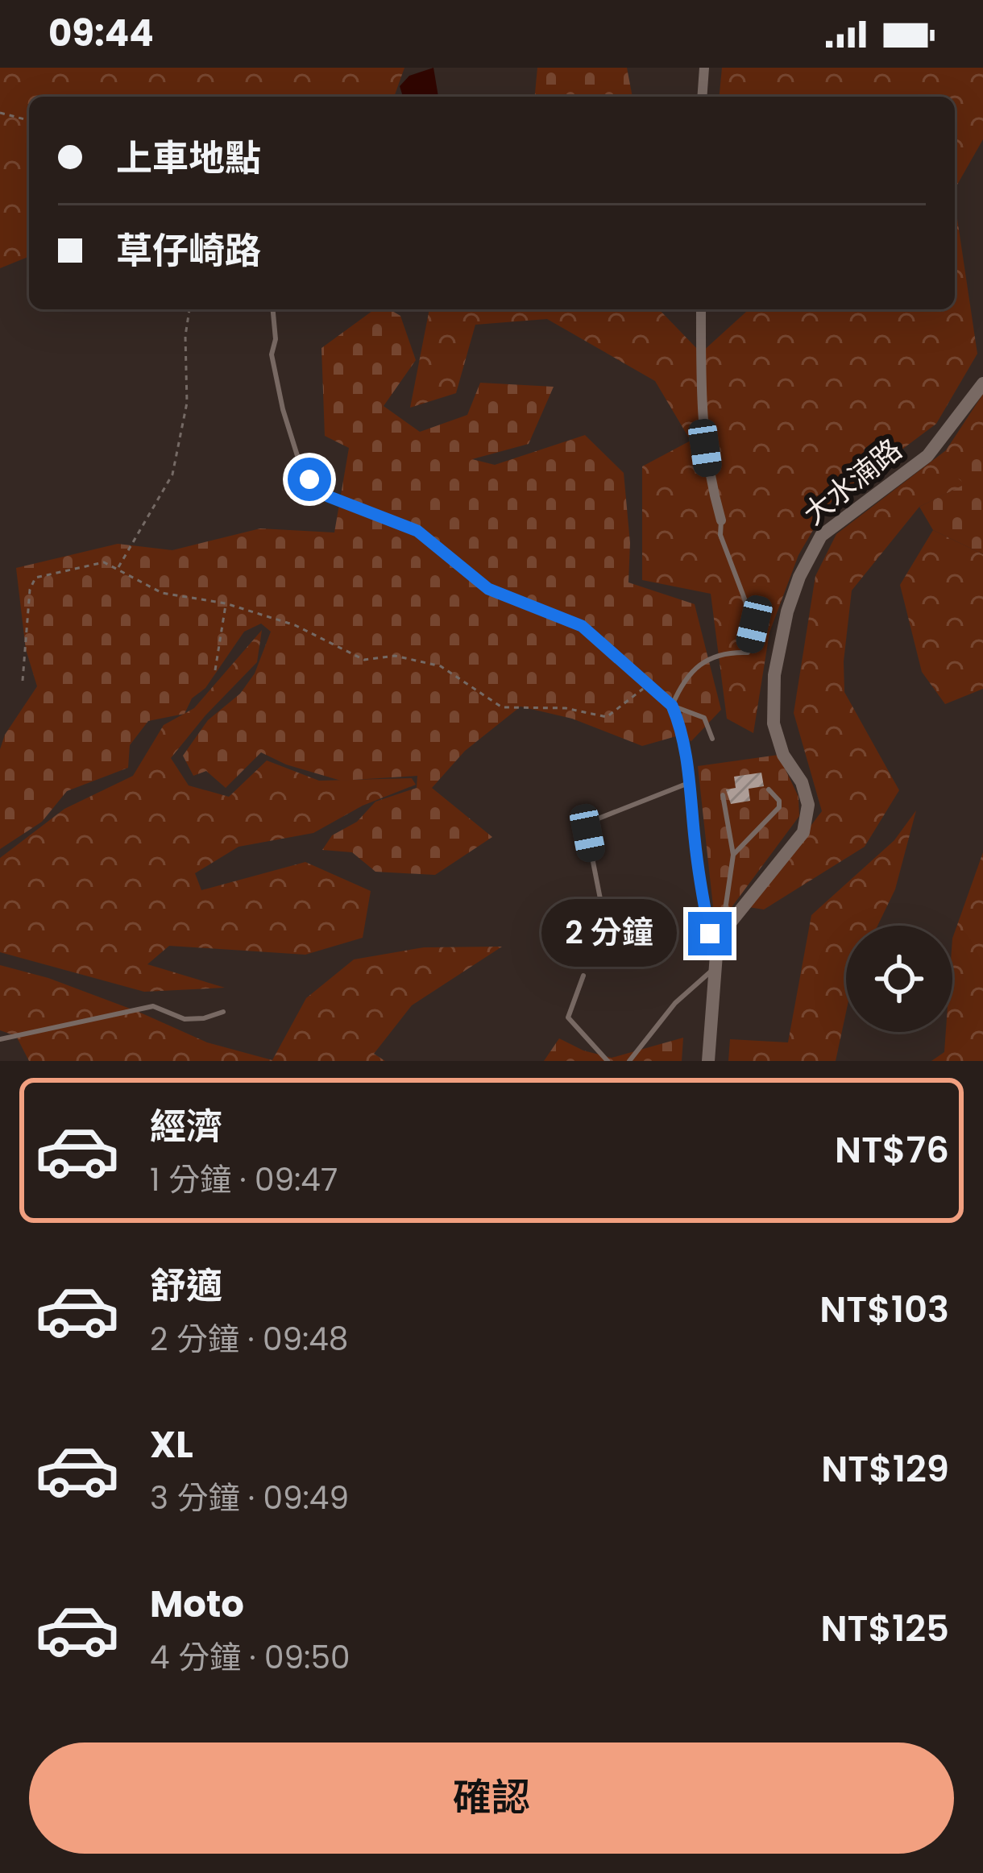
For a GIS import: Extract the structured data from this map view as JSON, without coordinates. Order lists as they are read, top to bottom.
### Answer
{
  "streets": {
    "street": ["大水湳路"]
  },
  "page": {
    "status": "09:44",
    "banner": ["上車地點", "草仔崎路"],
    "bubble": "2 分鐘",
    "list": [
      {
        "name": "經濟",
        "note": "1 分鐘 · 09:47",
        "value": "NT$76"
      },
      {
        "name": "舒適",
        "note": "2 分鐘 · 09:48",
        "value": "NT$103"
      },
      {
        "name": "XL",
        "note": "3 分鐘 · 09:49",
        "value": "NT$129"
      },
      {
        "name": "Moto",
        "note": "4 分鐘 · 09:50",
        "value": "NT$125"
      }
    ],
    "buttons": "確認"
  }
}
